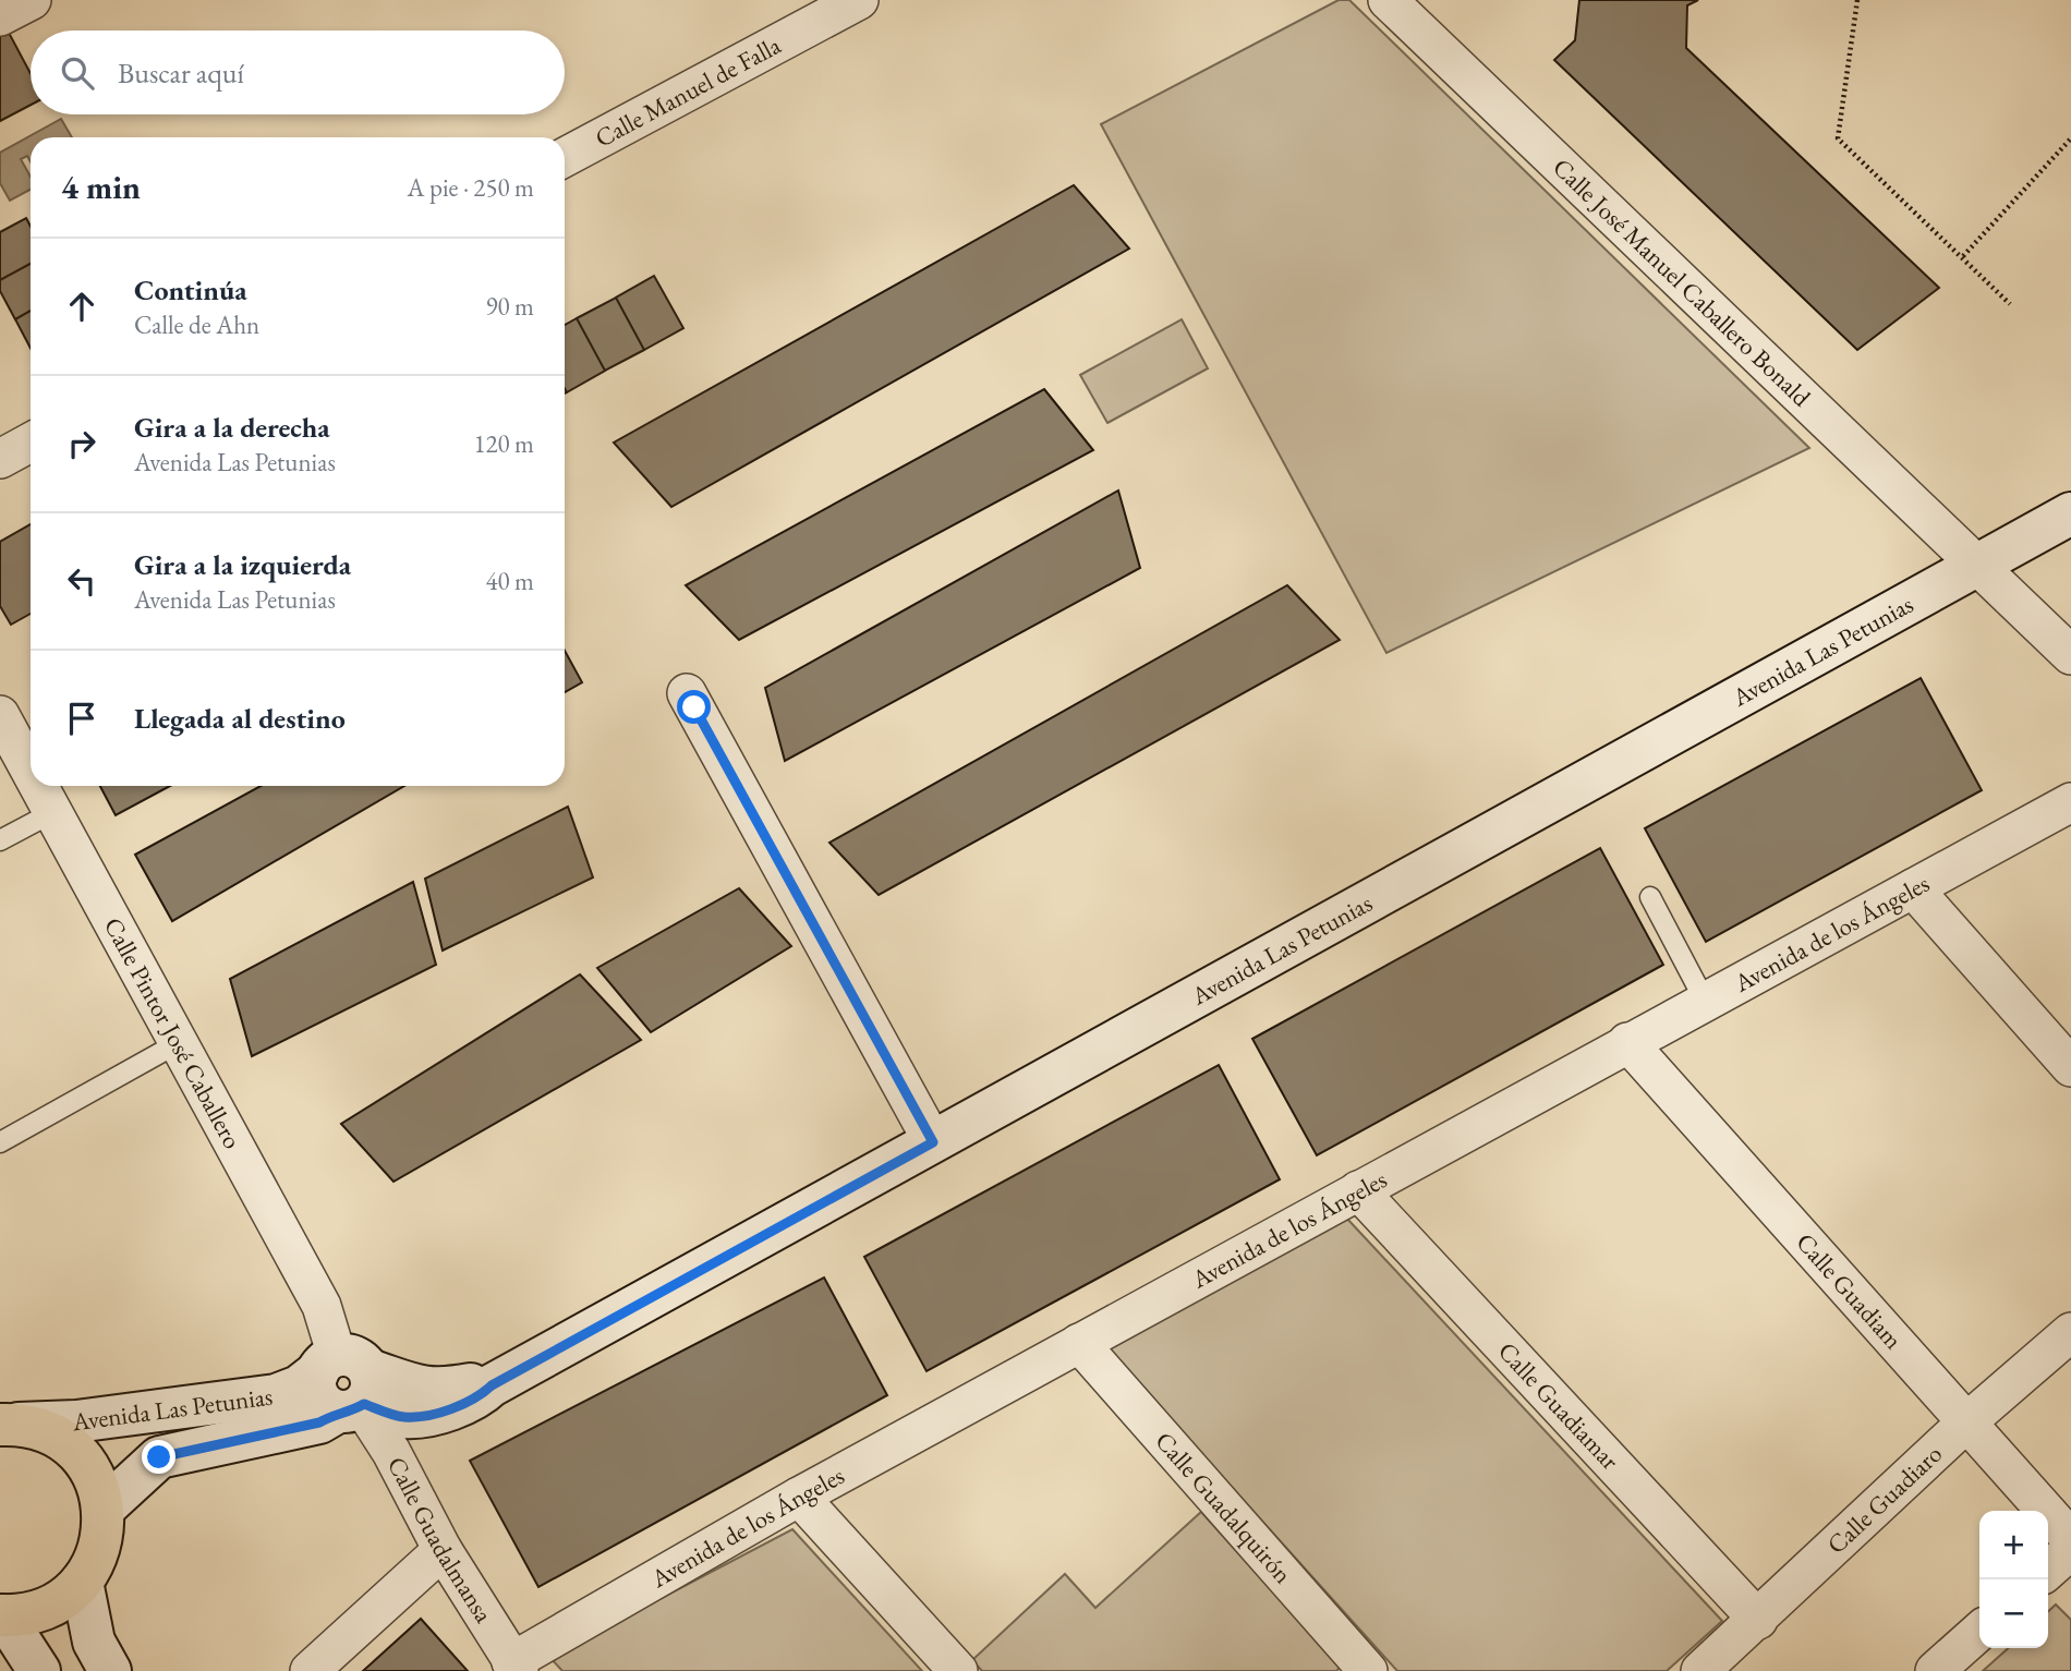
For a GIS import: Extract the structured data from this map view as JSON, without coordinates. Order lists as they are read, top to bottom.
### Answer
{
  "streets": {
    "street": [
      "Calle Manuel de Falla",
      "Calle José Manuel Caballero Bonald",
      "Avenida Las Petunias",
      "Avenida de los Ángeles",
      "Calle Pintor José Caballero",
      "Calle Guadiam",
      "Calle Guadiamar",
      "Calle Guadiaro",
      "Calle Guadalquirón",
      "Calle Guadalmansa"
    ]
  },
  "crossings": [
    ["Calle José Manuel Caballero Bonald", "Avenida Las Petunias"],
    ["Avenida Las Petunias", "Calle Pintor José Caballero"],
    ["Avenida Las Petunias", "Calle Guadalmansa"],
    ["Avenida de los Ángeles", "Calle Guadiam"],
    ["Avenida de los Ángeles", "Calle Guadiamar"],
    ["Avenida de los Ángeles", "Calle Guadalquirón"],
    ["Avenida de los Ángeles", "Calle Guadalmansa"],
    ["Calle Pintor José Caballero", "Calle Guadalmansa"],
    ["Calle Guadiam", "Calle Guadiaro"],
    ["Calle Guadiamar", "Calle Guadiaro"]
  ],
  "page": {
    "search": "Buscar aquí",
    "heading": ["4 min", "A pie · 250 m"],
    "list": [
      ["Continúa", "Calle de Ahn", "90 m"],
      ["Gira a la derecha", "Avenida Las Petunias", "120 m"],
      ["Gira a la izquierda", "Avenida Las Petunias", "40 m"],
      "Llegada al destino"
    ],
    "map_buttons": ["+", "−"]
  }
}
